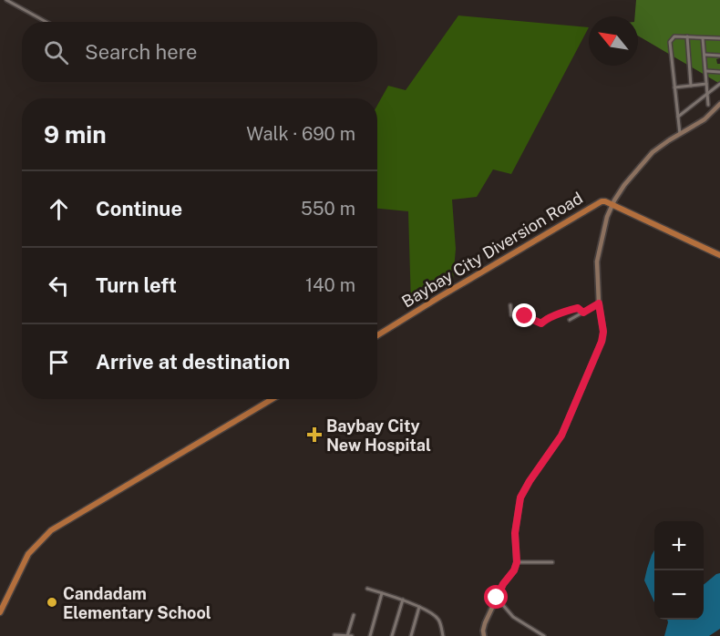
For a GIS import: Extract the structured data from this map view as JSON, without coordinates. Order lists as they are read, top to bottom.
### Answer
{
  "streets": {
    "highway": ["Baybay City Diversion Road"]
  },
  "places": {
    "health": ["Baybay City New Hospital"],
    "other": ["Candadam Elementary School"]
  },
  "north": "top left",
  "page": {
    "search": "Search here",
    "heading": ["9 min", "Walk · 690 m"],
    "list": [
      ["Continue", "550 m"],
      ["Turn left", "140 m"],
      "Arrive at destination"
    ],
    "map_buttons": ["+", "−"]
  }
}
